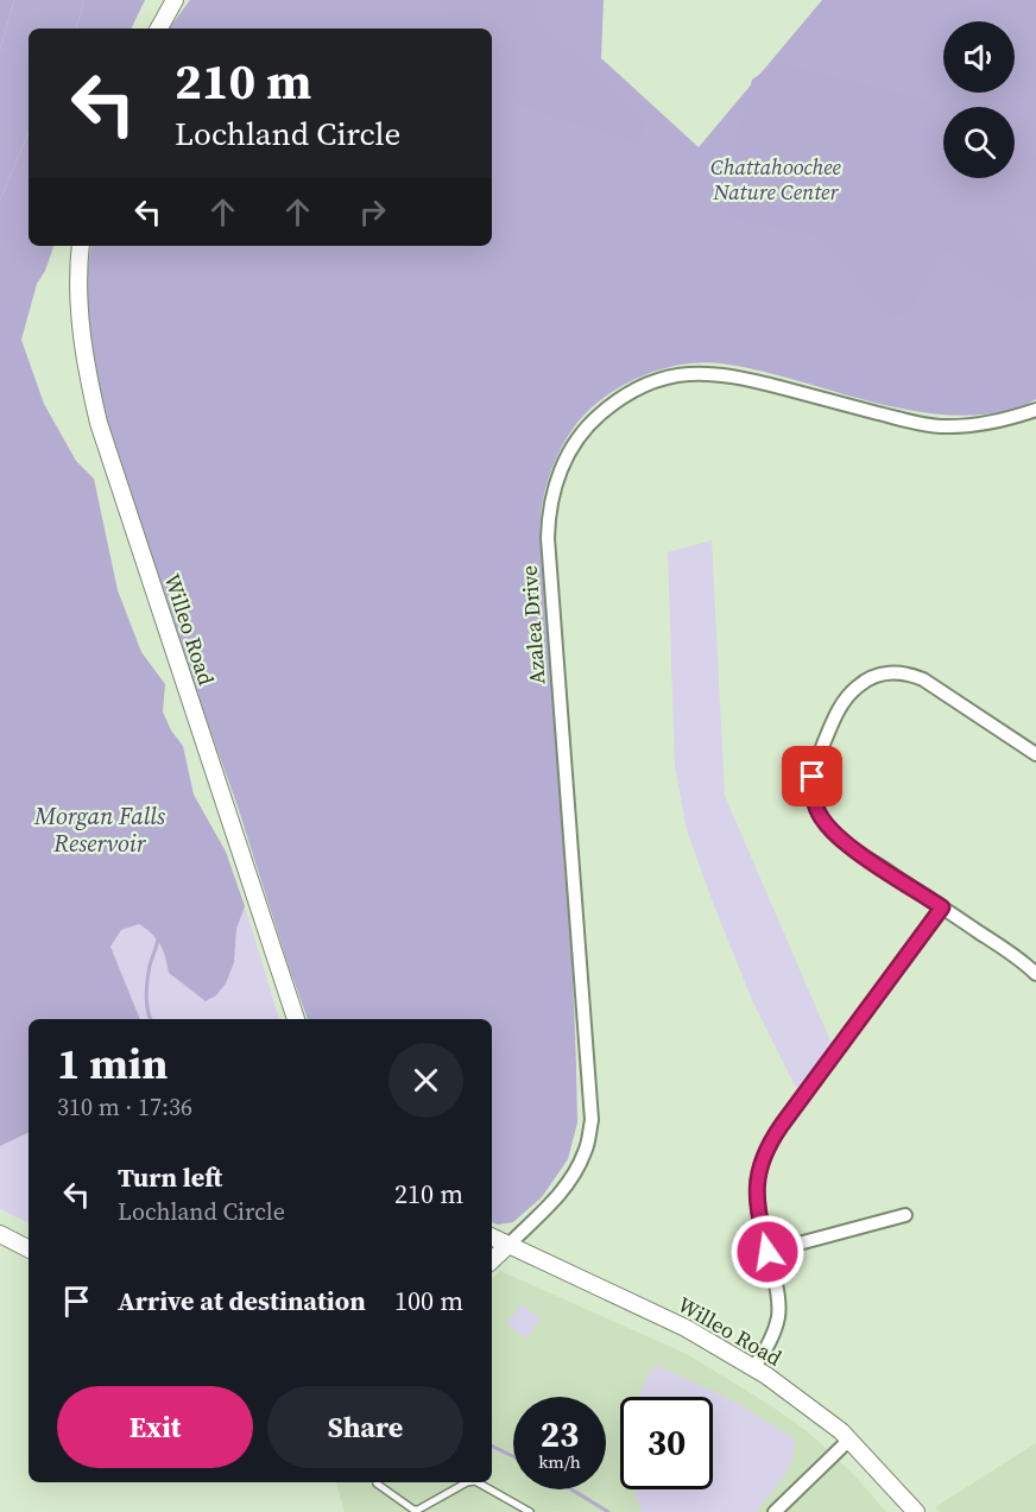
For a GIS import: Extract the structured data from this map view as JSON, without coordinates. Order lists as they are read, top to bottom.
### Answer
{
  "streets": {
    "street": ["Azalea Drive", "Willeo Road"]
  },
  "crossings": [
    ["Azalea Drive", "Willeo Road"]
  ],
  "water": ["Morgan Falls Reservoir"],
  "parks": ["Chattahoochee Nature Center"],
  "page": {
    "turn": ["210 m", "Lochland Circle"],
    "heading": ["1 min", "310 m · 17:36"],
    "list": [
      {
        "name": "Turn left",
        "note": "Lochland Circle",
        "value": "210 m"
      },
      {
        "name": "Arrive at destination",
        "value": "100 m"
      }
    ],
    "buttons": ["Exit", "Share"],
    "speed": "23 km/h",
    "limit": "30"
  }
}
